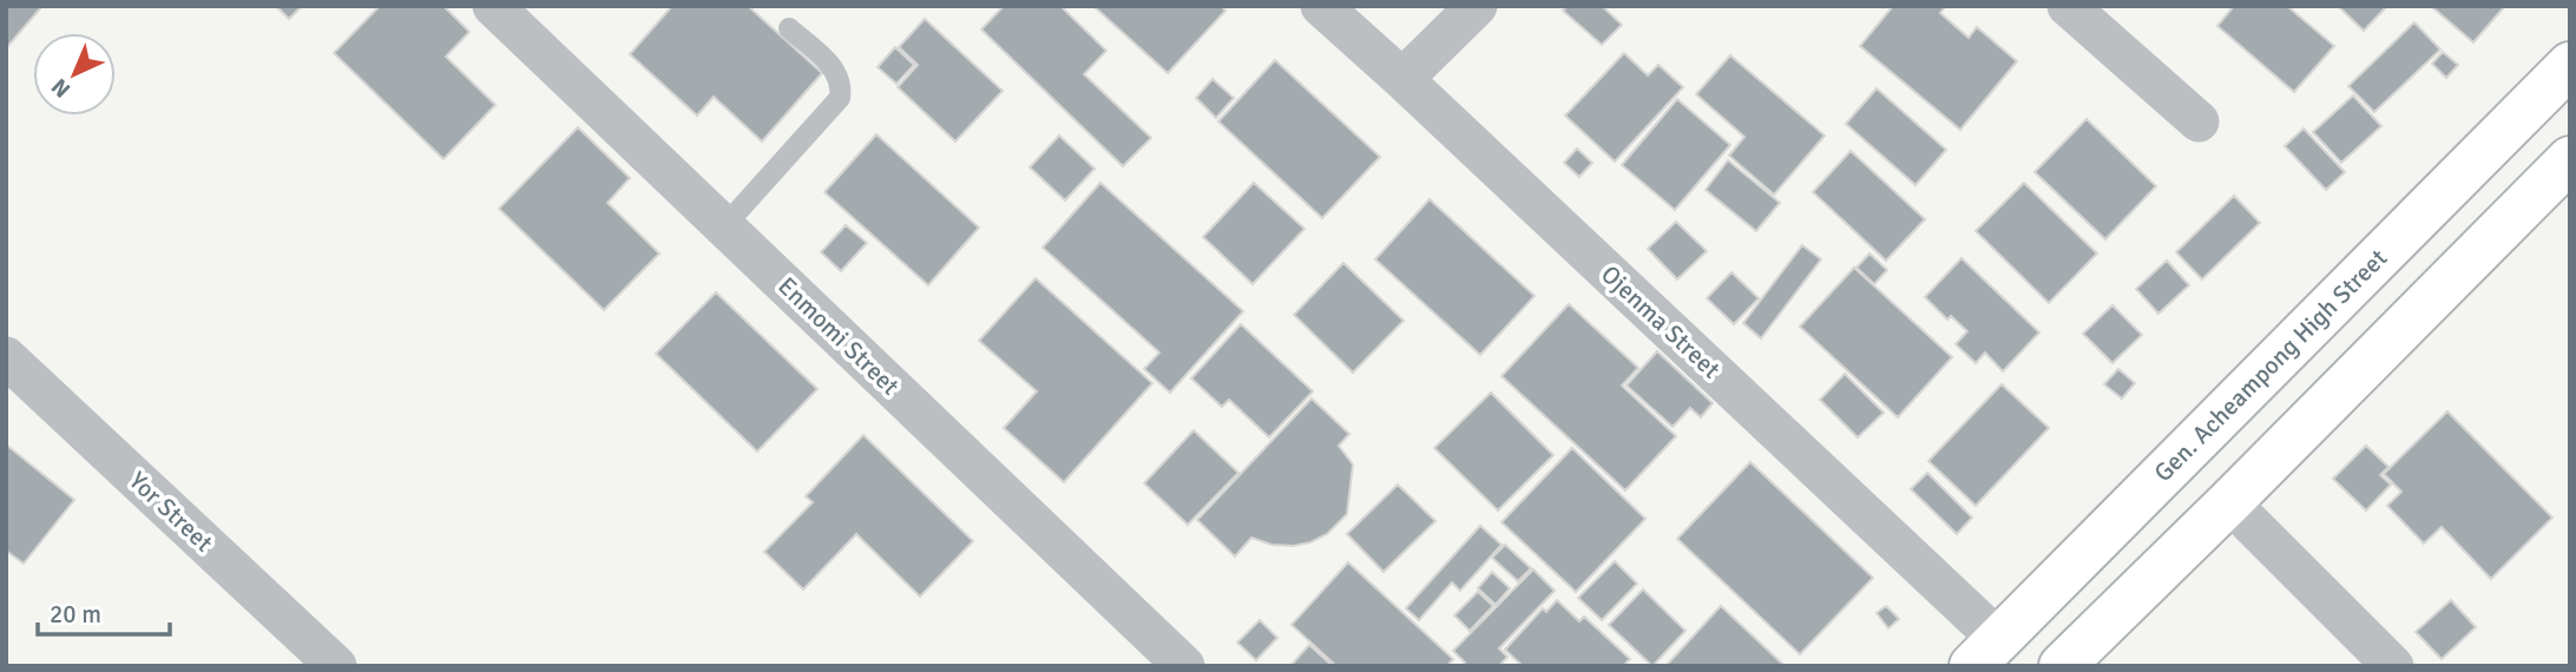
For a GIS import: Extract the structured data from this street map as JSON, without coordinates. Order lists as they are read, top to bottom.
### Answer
{
  "streets": {
    "main road": ["Gen. Acheampong High Street"],
    "street": ["Ojenma Street", "Enmomi Street", "Yor Street"]
  },
  "crossings": [
    ["Ojenma Street", "Gen. Acheampong High Street"]
  ],
  "scale_bar": "20 m",
  "north": "bottom left"
}
